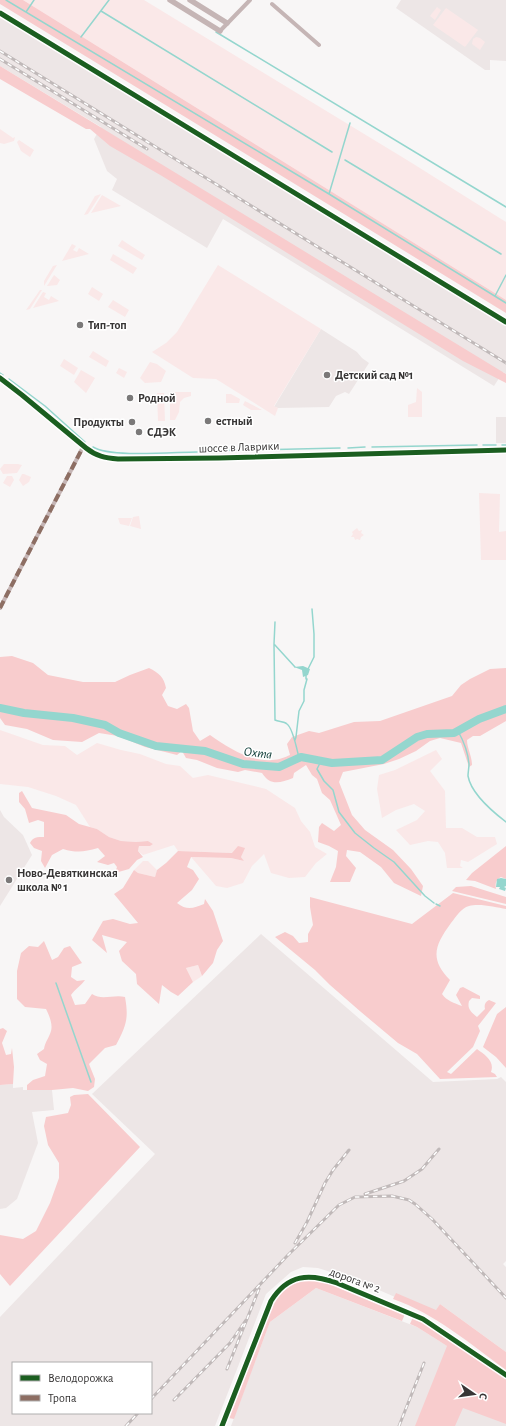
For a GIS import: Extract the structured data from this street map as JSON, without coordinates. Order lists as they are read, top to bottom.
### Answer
{
  "streets": {
    "street": ["шоссе в Лаврики", "дорога № 2"]
  },
  "water": ["Охта"],
  "places": [
    "Тип-топ",
    "Детский сад №1",
    "Родной",
    "естный",
    "Продукты",
    "СДЭК",
    "Ново-Девяткинская школа № 1"
  ],
  "legend": ["Велодорожка", "Тропа"],
  "north": "right"
}
